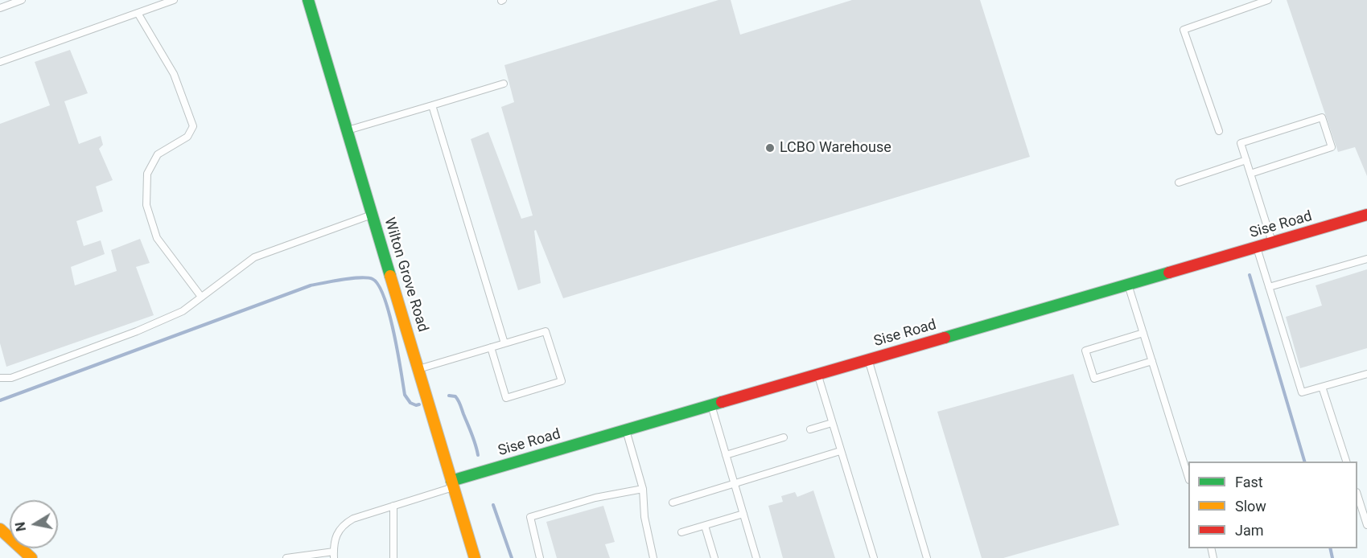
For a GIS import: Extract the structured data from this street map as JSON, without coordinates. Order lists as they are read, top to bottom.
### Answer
{
  "streets": {
    "main road": ["Sise Road", "Wilton Grove Road"]
  },
  "crossings": [
    ["Sise Road", "Wilton Grove Road"]
  ],
  "places": ["LCBO Warehouse"],
  "legend": ["Fast", "Slow", "Jam"],
  "north": "left"
}
